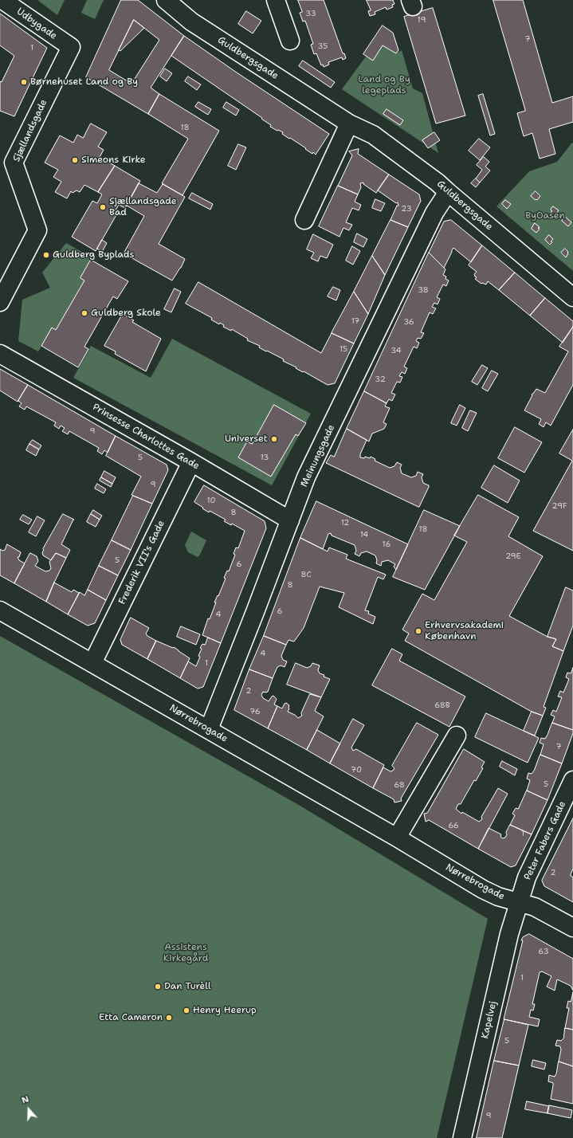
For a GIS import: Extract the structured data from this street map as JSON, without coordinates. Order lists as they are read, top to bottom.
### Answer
{
  "streets": {
    "street": [
      "Udbygade",
      "Guldbergsgade",
      "Sjællandsgade",
      "Prinsesse Charlottes Gade",
      "Meinungsgade",
      "Frederik VII's Gade",
      "Nørrebrogade",
      "Peter Fabers Gade",
      "Kapelvej"
    ]
  },
  "crossings": [
    ["Udbygade", "Sjællandsgade"],
    ["Guldbergsgade", "Meinungsgade"],
    ["Prinsesse Charlottes Gade", "Meinungsgade"],
    ["Prinsesse Charlottes Gade", "Frederik VII's Gade"],
    ["Meinungsgade", "Nørrebrogade"],
    ["Frederik VII's Gade", "Nørrebrogade"],
    ["Nørrebrogade", "Peter Fabers Gade"],
    ["Nørrebrogade", "Kapelvej"],
    ["Peter Fabers Gade", "Kapelvej"]
  ],
  "parks": ["Land og By legeplads", "ByOasen", "Assistens Kirkegård"],
  "places": [
    "Børnehuset Land og By",
    "Simeons Kirke",
    "Sjællandsgade Bad",
    "Guldberg Byplads",
    "Guldberg Skole",
    "Universet",
    "Erhvervsakademi København",
    "Dan Turèll",
    "Henry Heerup",
    "Etta Cameron"
  ],
  "house_numbers": [
    "33",
    "19",
    "7",
    "35",
    "1",
    "18",
    "23",
    "38",
    "17",
    "36",
    "15",
    "34",
    "32",
    "9",
    "5",
    "13",
    "9",
    "10",
    "29F",
    "8",
    "12",
    "18",
    "14",
    "16",
    "29E",
    "5",
    "6",
    "8C",
    "8",
    "6",
    "4",
    "4",
    "1",
    "2",
    "68B",
    "76",
    "7",
    "70",
    "5",
    "68",
    "66",
    "1",
    "2",
    "63",
    "1",
    "5",
    "9"
  ],
  "north": "top"
}
